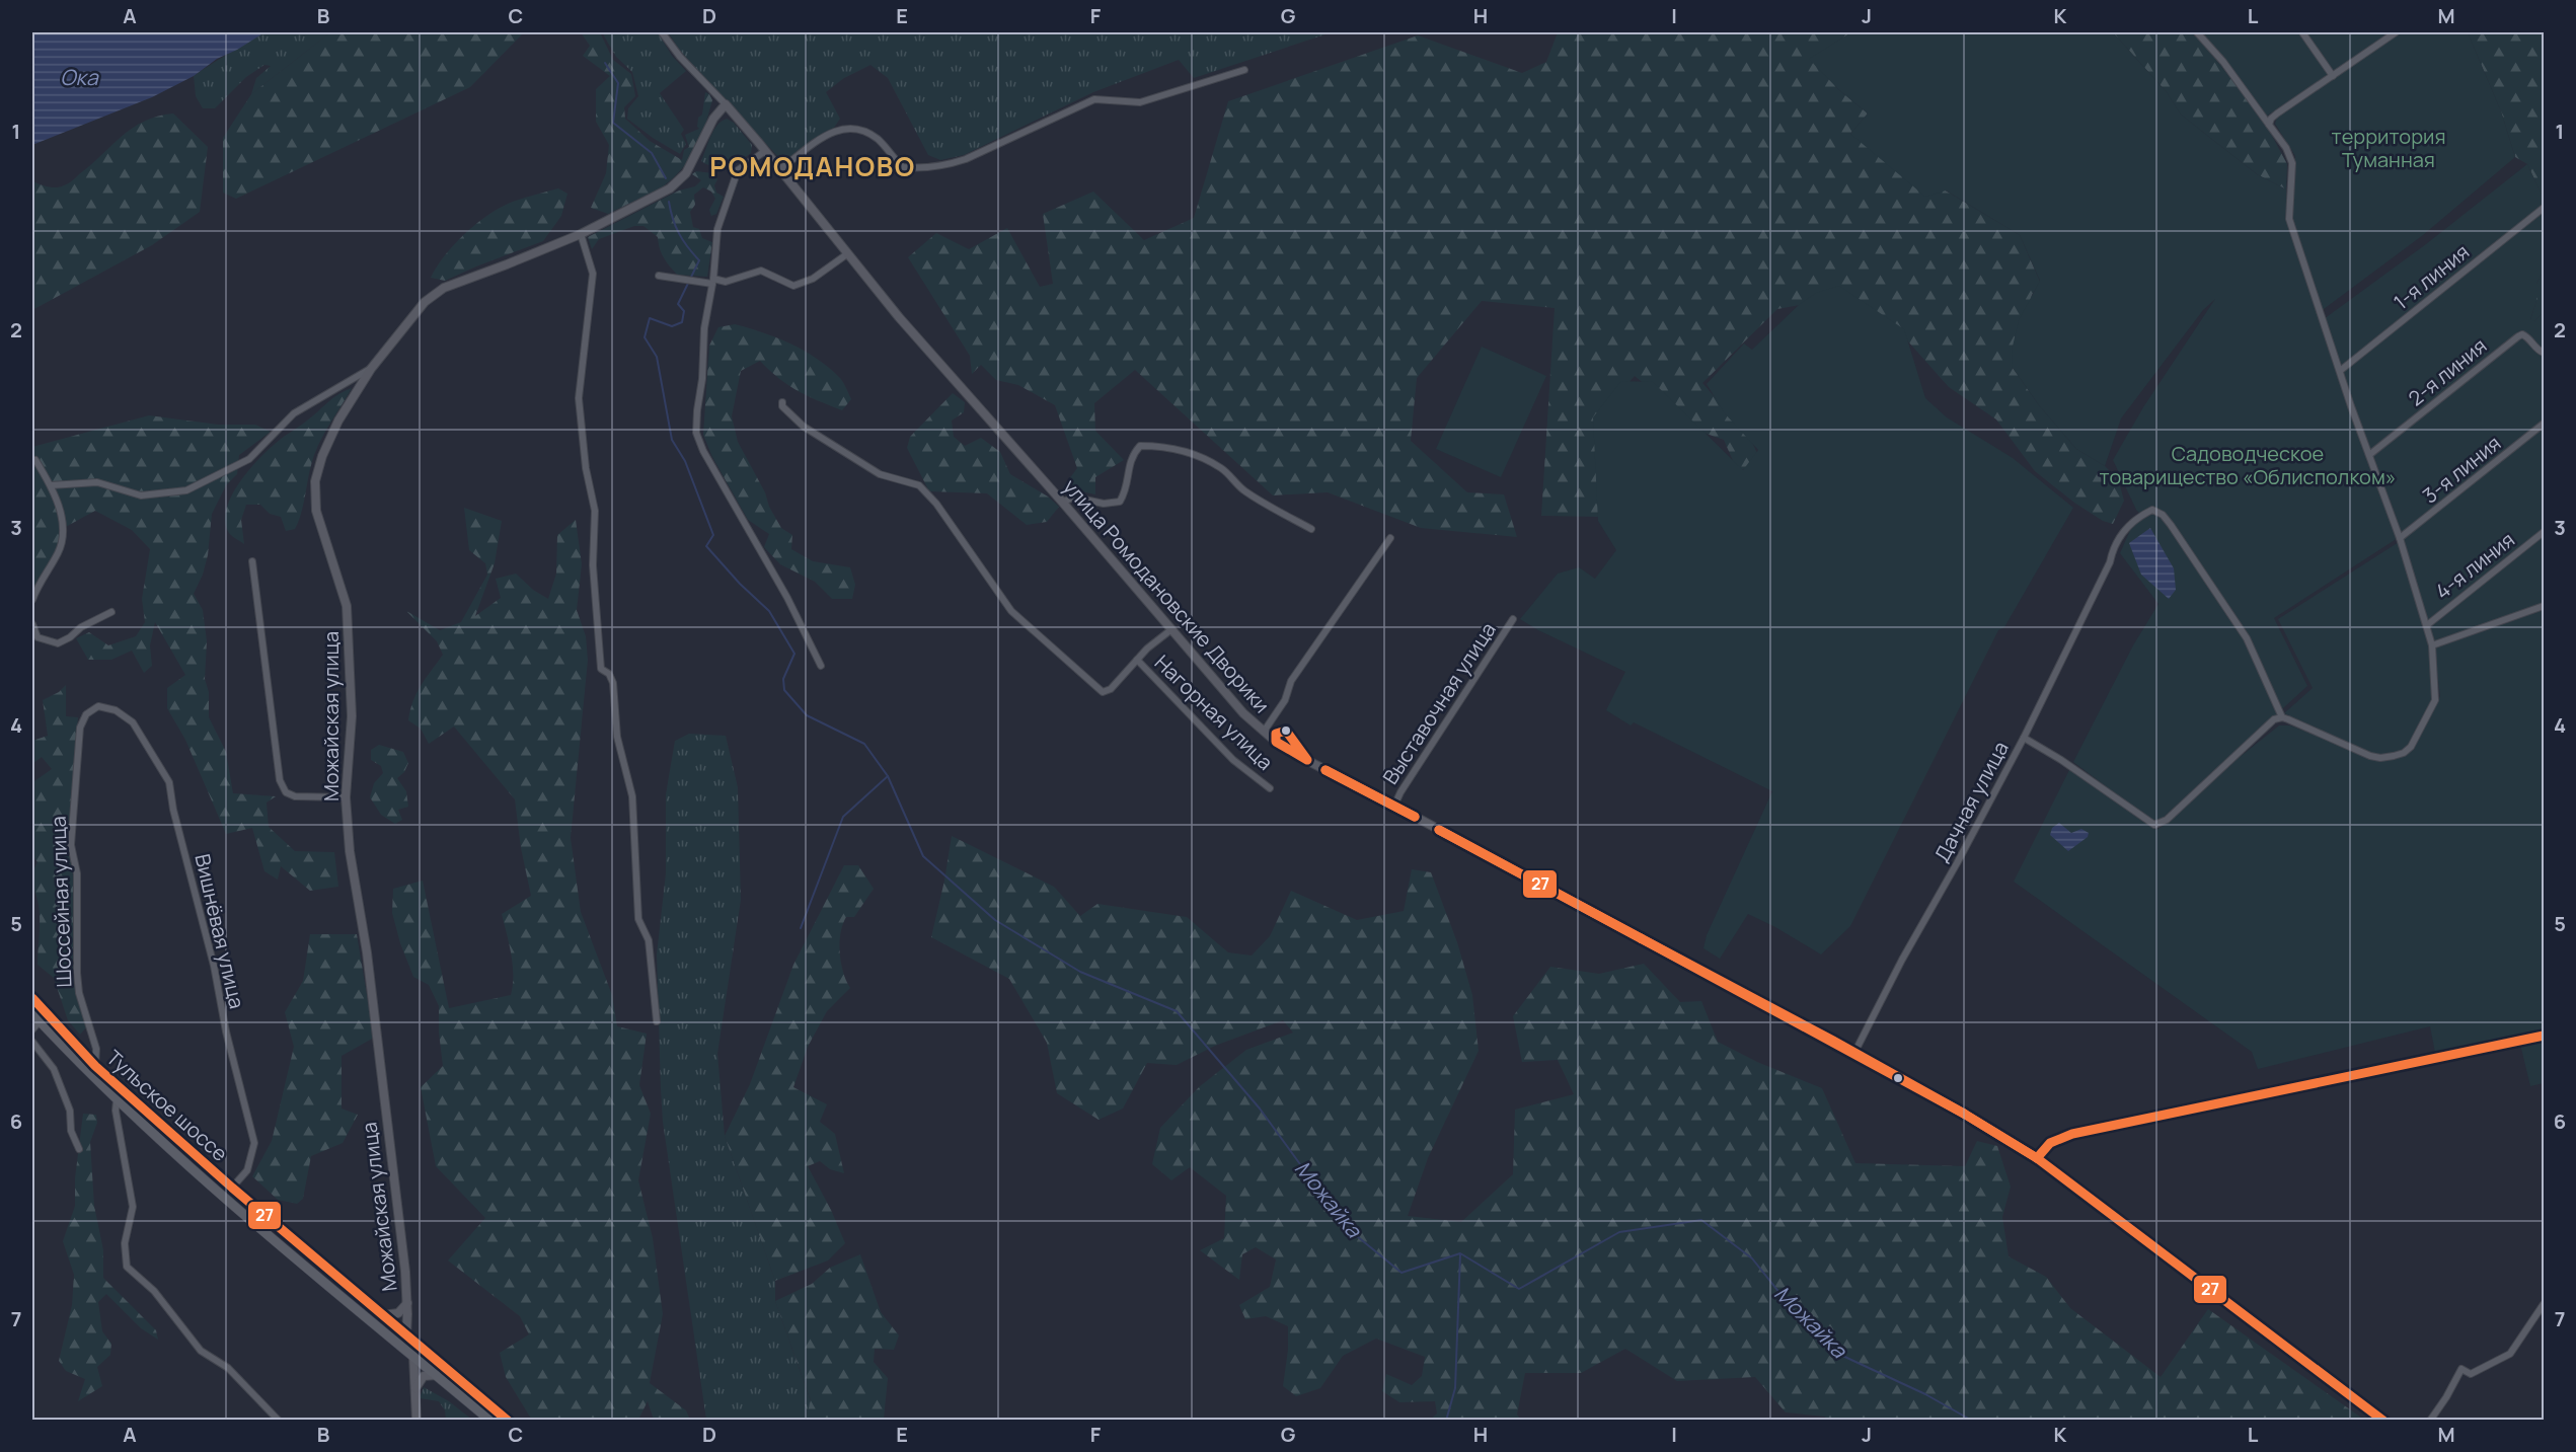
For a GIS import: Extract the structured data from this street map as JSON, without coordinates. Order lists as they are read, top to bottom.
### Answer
{
  "streets": {
    "main road": ["Тульское шоссе"],
    "street": [
      "1-я линия",
      "2-я линия",
      "3-я линия",
      "4-я линия",
      "улица Ромодановские Дворики",
      "Выставочная улица",
      "Нагорная улица",
      "Можайская улица",
      "Дачная улица",
      "Шоссейная улица",
      "Вишнёвая улица"
    ]
  },
  "crossings": [
    ["улица Ромодановские Дворики", "Выставочная улица"],
    ["улица Ромодановские Дворики", "Нагорная улица"],
    ["улица Ромодановские Дворики", "Можайская улица"],
    ["улица Ромодановские Дворики", "Дачная улица"],
    ["Можайская улица", "Тульское шоссе"],
    ["Шоссейная улица", "Вишнёвая улица"],
    ["Шоссейная улица", "Тульское шоссе"],
    ["Вишнёвая улица", "Тульское шоссе"]
  ],
  "districts": ["РОМОДАНОВО"],
  "water": ["Ока", "Можайка"],
  "parks": ["территория Туманная", "Садоводческое товарищество «Облисполком»"],
  "lines": ["transit line 27"],
  "grid": {
    "columns": [
      "A",
      "B",
      "C",
      "D",
      "E",
      "F",
      "G",
      "H",
      "I",
      "J",
      "K",
      "L",
      "M"
    ],
    "rows": [
      "1",
      "2",
      "3",
      "4",
      "5",
      "6",
      "7"
    ]
  }
}
